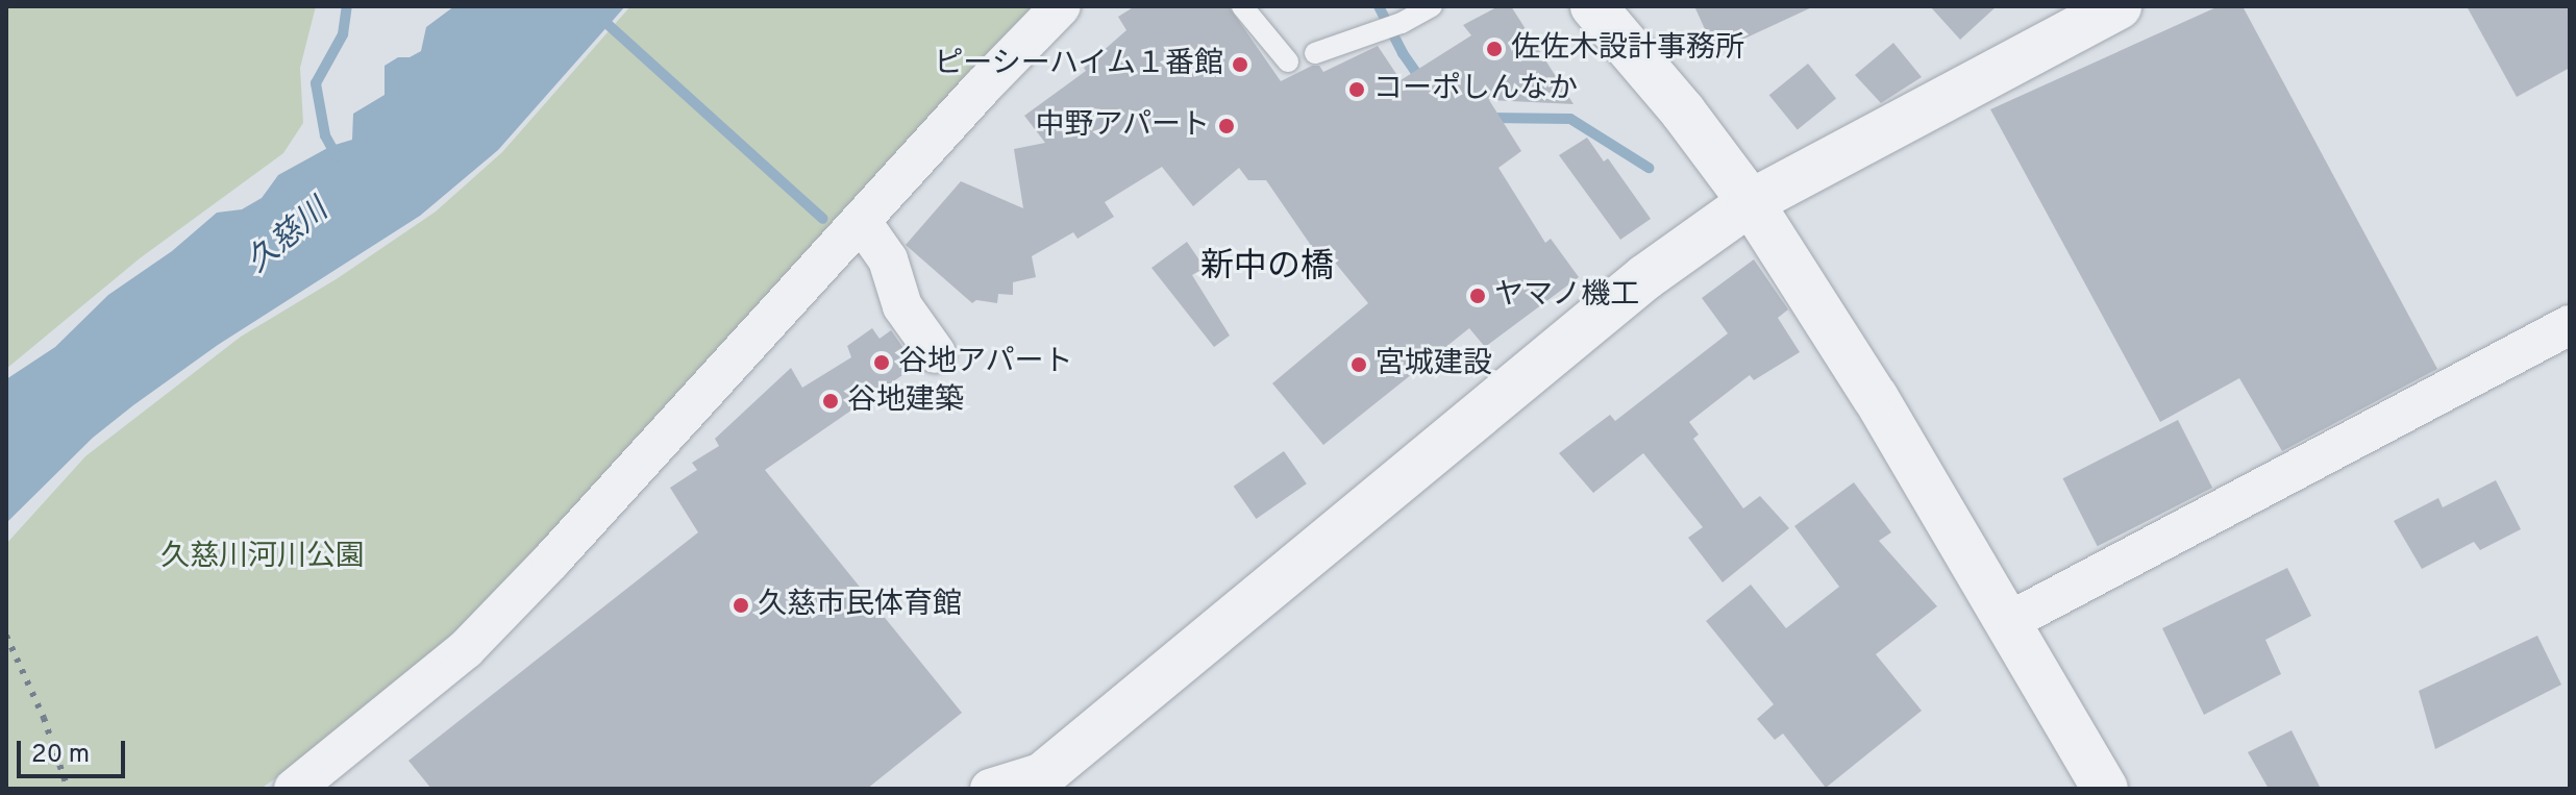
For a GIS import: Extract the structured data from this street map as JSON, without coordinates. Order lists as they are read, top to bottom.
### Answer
{
  "districts": ["新中の橋"],
  "water": ["久慈川"],
  "parks": ["久慈川河川公園"],
  "places": [
    "佐佐木設計事務所",
    "ピーシーハイム１番館",
    "コーポしんなか",
    "中野アパート",
    "ヤマノ機工",
    "谷地アパート",
    "宮城建設",
    "谷地建築",
    "久慈市民体育館"
  ],
  "scale_bar": "20 m"
}
